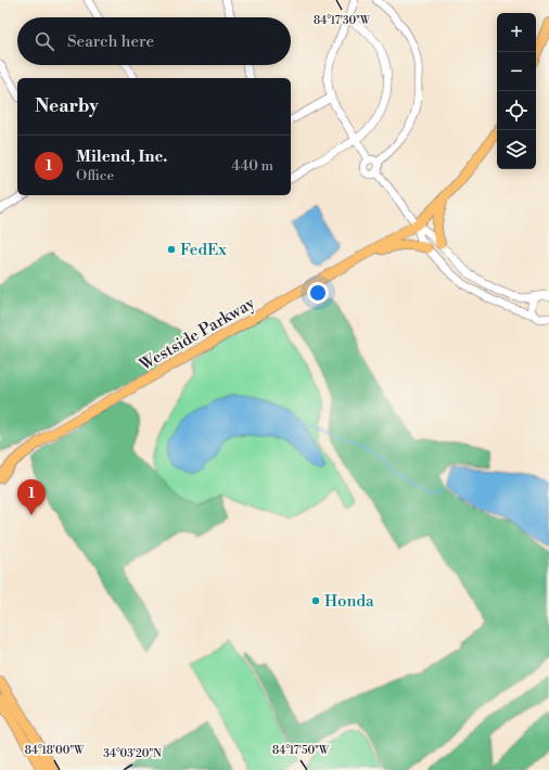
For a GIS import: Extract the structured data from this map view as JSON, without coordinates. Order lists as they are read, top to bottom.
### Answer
{
  "streets": {
    "main road": ["Westside Parkway"]
  },
  "places": ["FedEx", "Honda"],
  "page": {
    "map_buttons": ["+", "−"],
    "search": "Search here",
    "heading": "Nearby",
    "list": [
      {
        "mark": "1",
        "name": "Milend, Inc.",
        "note": "Office",
        "value": "440 m"
      }
    ],
    "pins": "1"
  },
  "coordinates": [
    "84°17'30\"W",
    "84°18'00\"W",
    "84°17'50\"W",
    "34°03'20\"N"
  ]
}
